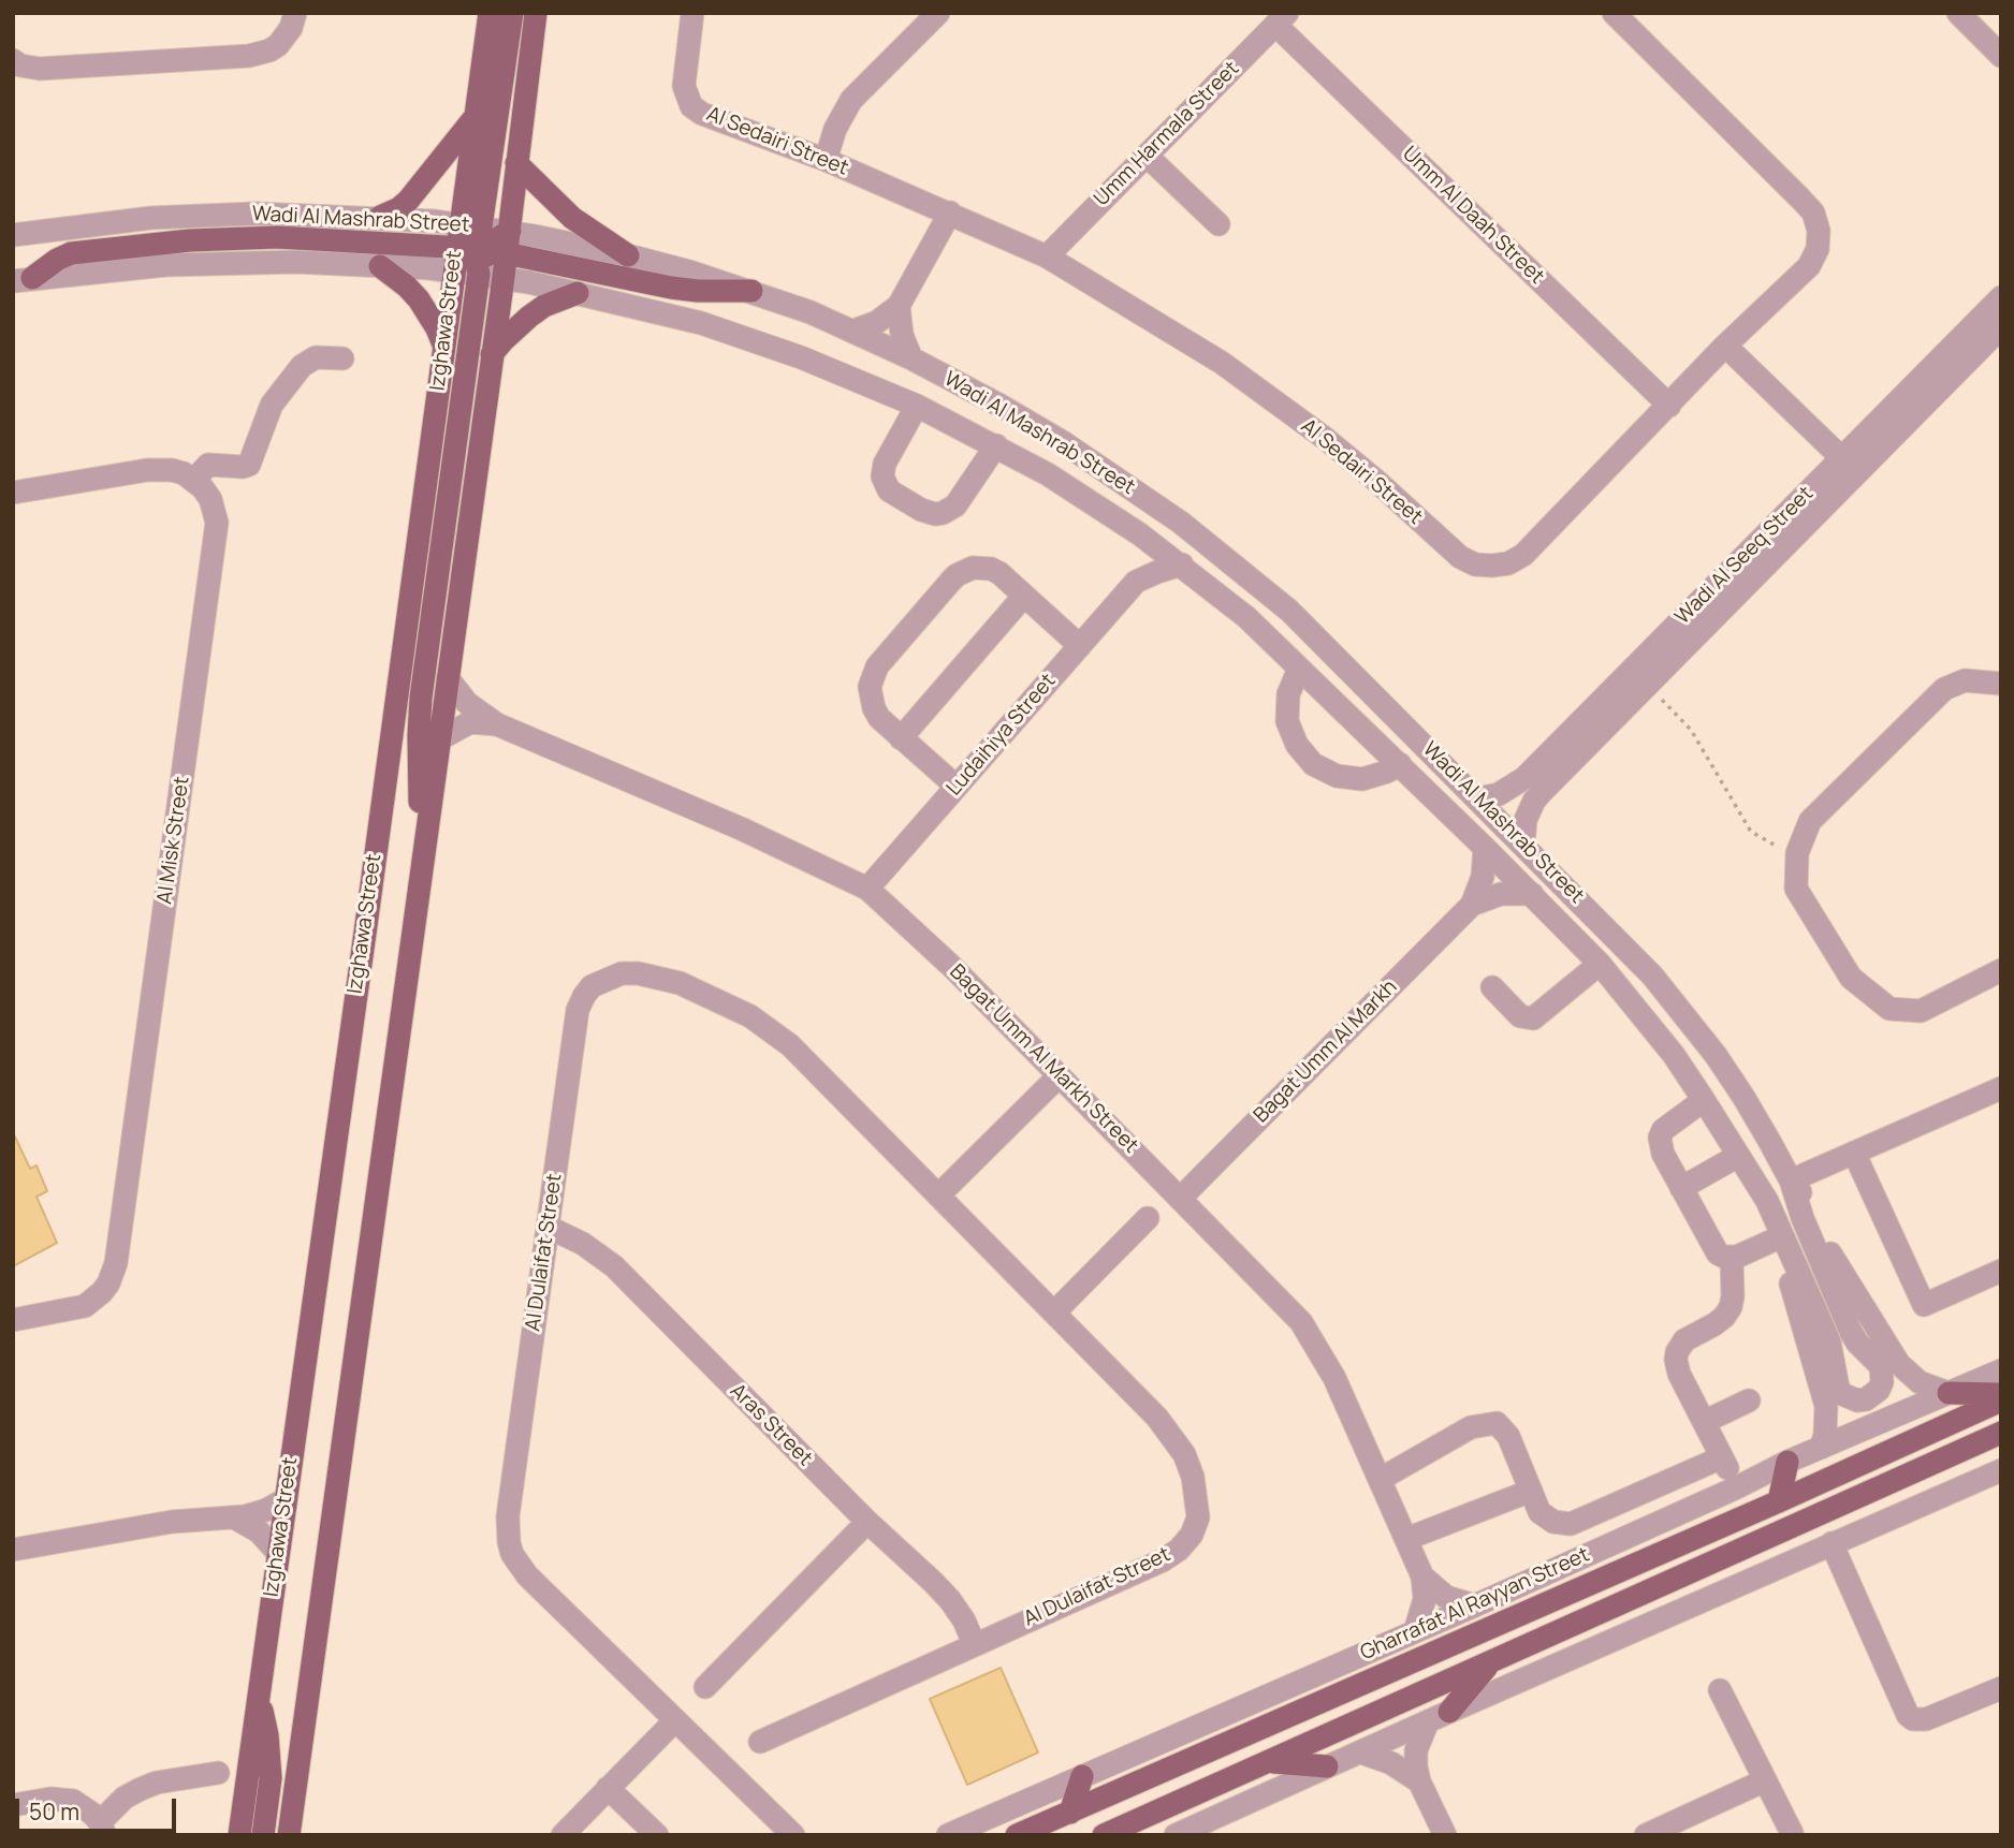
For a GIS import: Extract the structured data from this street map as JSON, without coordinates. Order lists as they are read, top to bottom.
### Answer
{
  "streets": {
    "main road": ["Izghawa Street", "Gharrafat Al Rayyan Street"],
    "street": [
      "Umm Harmala Street",
      "Al Sedairi Street",
      "Umm Al Daah Street",
      "Wadi Al Mashrab Street",
      "Wadi Al Seeq Street",
      "Ludaihiya Street",
      "Al Misk Street",
      "Bagat Umm Al Markh",
      "Bagat Umm Al Markh Street",
      "Al Dulaifat Street",
      "Aras Street"
    ]
  },
  "crossings": [
    ["Umm Harmala Street", "Al Sedairi Street"],
    ["Umm Harmala Street", "Umm Al Daah Street"],
    ["Al Sedairi Street", "Umm Al Daah Street"],
    ["Wadi Al Mashrab Street", "Izghawa Street"],
    ["Wadi Al Mashrab Street", "Wadi Al Seeq Street"],
    ["Wadi Al Mashrab Street", "Ludaihiya Street"],
    ["Wadi Al Mashrab Street", "Bagat Umm Al Markh"],
    ["Wadi Al Mashrab Street", "Gharrafat Al Rayyan Street"],
    ["Izghawa Street", "Bagat Umm Al Markh Street"],
    ["Ludaihiya Street", "Bagat Umm Al Markh Street"],
    ["Bagat Umm Al Markh", "Bagat Umm Al Markh Street"],
    ["Bagat Umm Al Markh Street", "Gharrafat Al Rayyan Street"],
    ["Al Dulaifat Street", "Aras Street"]
  ],
  "scale_bar": "50 m"
}
